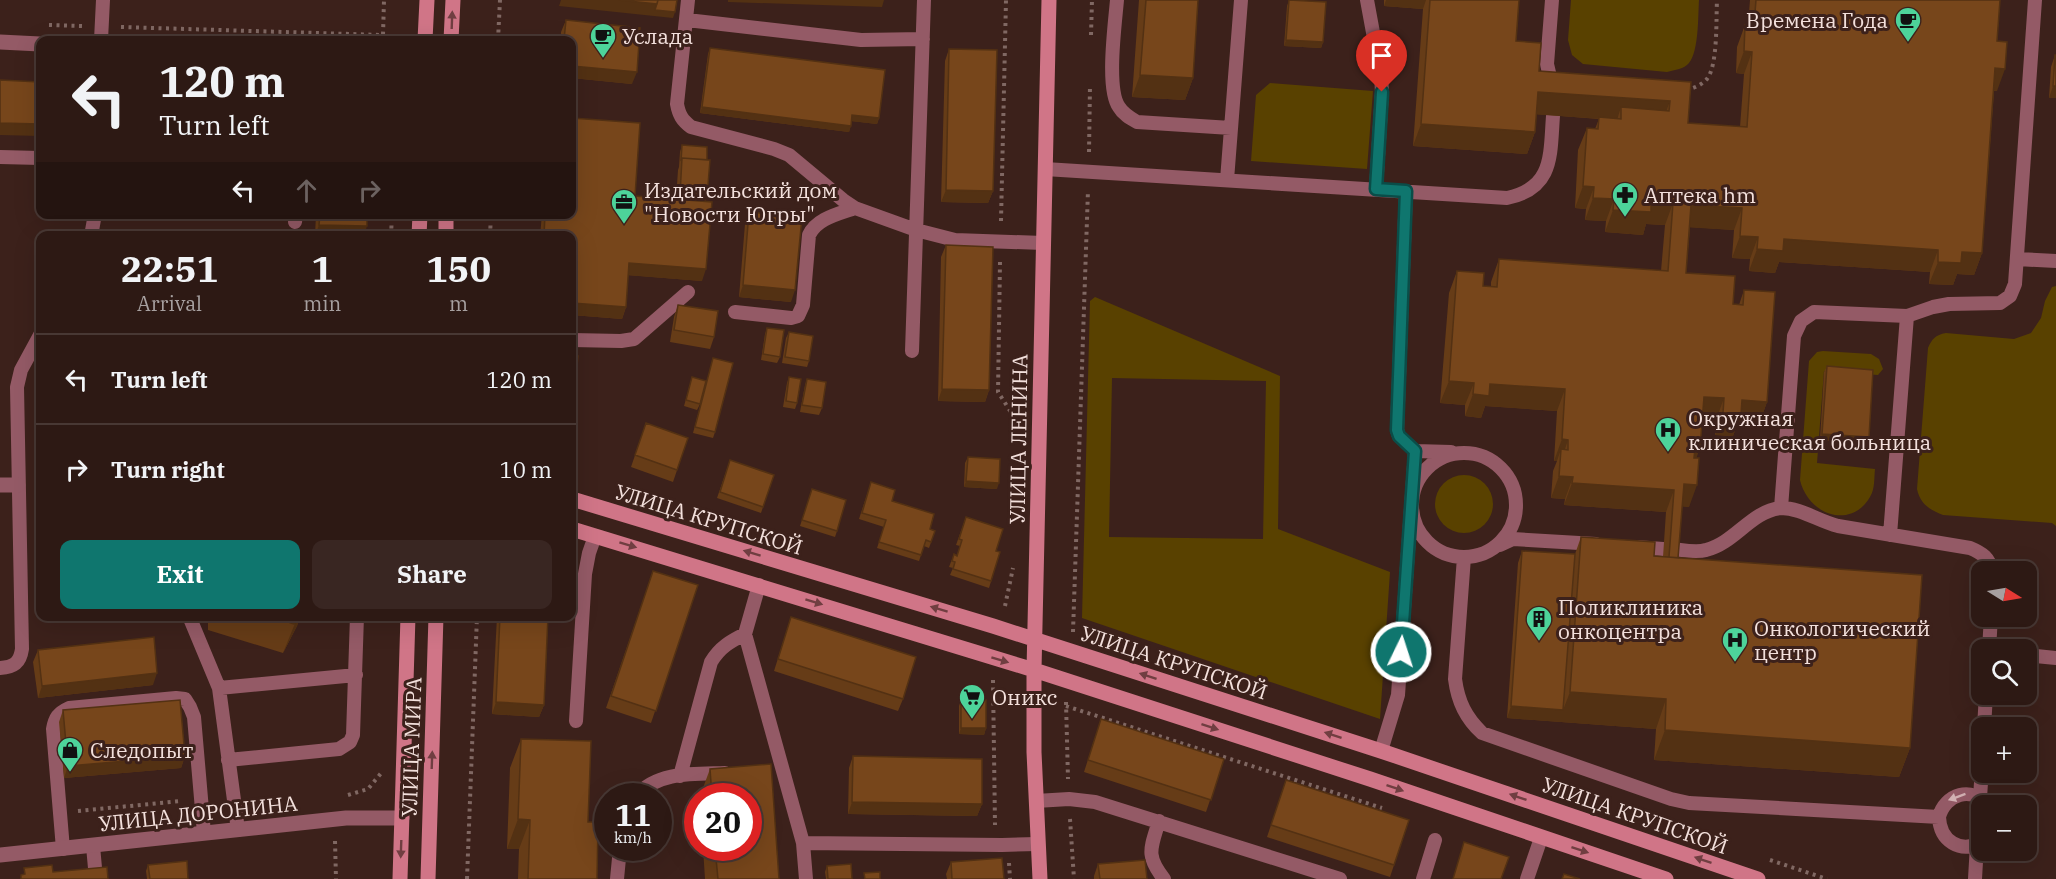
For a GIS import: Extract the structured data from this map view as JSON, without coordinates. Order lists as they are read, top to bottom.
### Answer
{
  "streets": {
    "main road": ["УЛИЦА ЛЕНИНА", "УЛИЦА КРУПСКОЙ", "УЛИЦА МИРА"],
    "street": ["УЛИЦА ДОРОНИНА"]
  },
  "crossings": [
    ["УЛИЦА ЛЕНИНА", "УЛИЦА КРУПСКОЙ"],
    ["УЛИЦА МИРА", "УЛИЦА ДОРОНИНА"]
  ],
  "places": {
    "cafe": ["Времена Года", "Услада"],
    "pharmacy": ["Аптека hm"],
    "office": ["Издательский дом \"Новости Югры\""],
    "hospital": ["Окружная клиническая больница", "Онкологический центр"],
    "building": ["Поликлиника онкоцентра"],
    "supermarket": ["Оникс"],
    "shop": ["Следопыт"]
  },
  "north": "right",
  "page": {
    "turn": ["120 m", "Turn left"],
    "eta": [
      "22:51",
      "Arrival",
      "1",
      "min",
      "150",
      "m"
    ],
    "list": [
      {
        "name": "Turn left",
        "value": "120 m"
      },
      {
        "name": "Turn right",
        "value": "10 m"
      }
    ],
    "buttons": ["Exit", "Share"],
    "map_buttons": ["+", "−"],
    "speed": "11 km/h",
    "limit": "20"
  }
}
